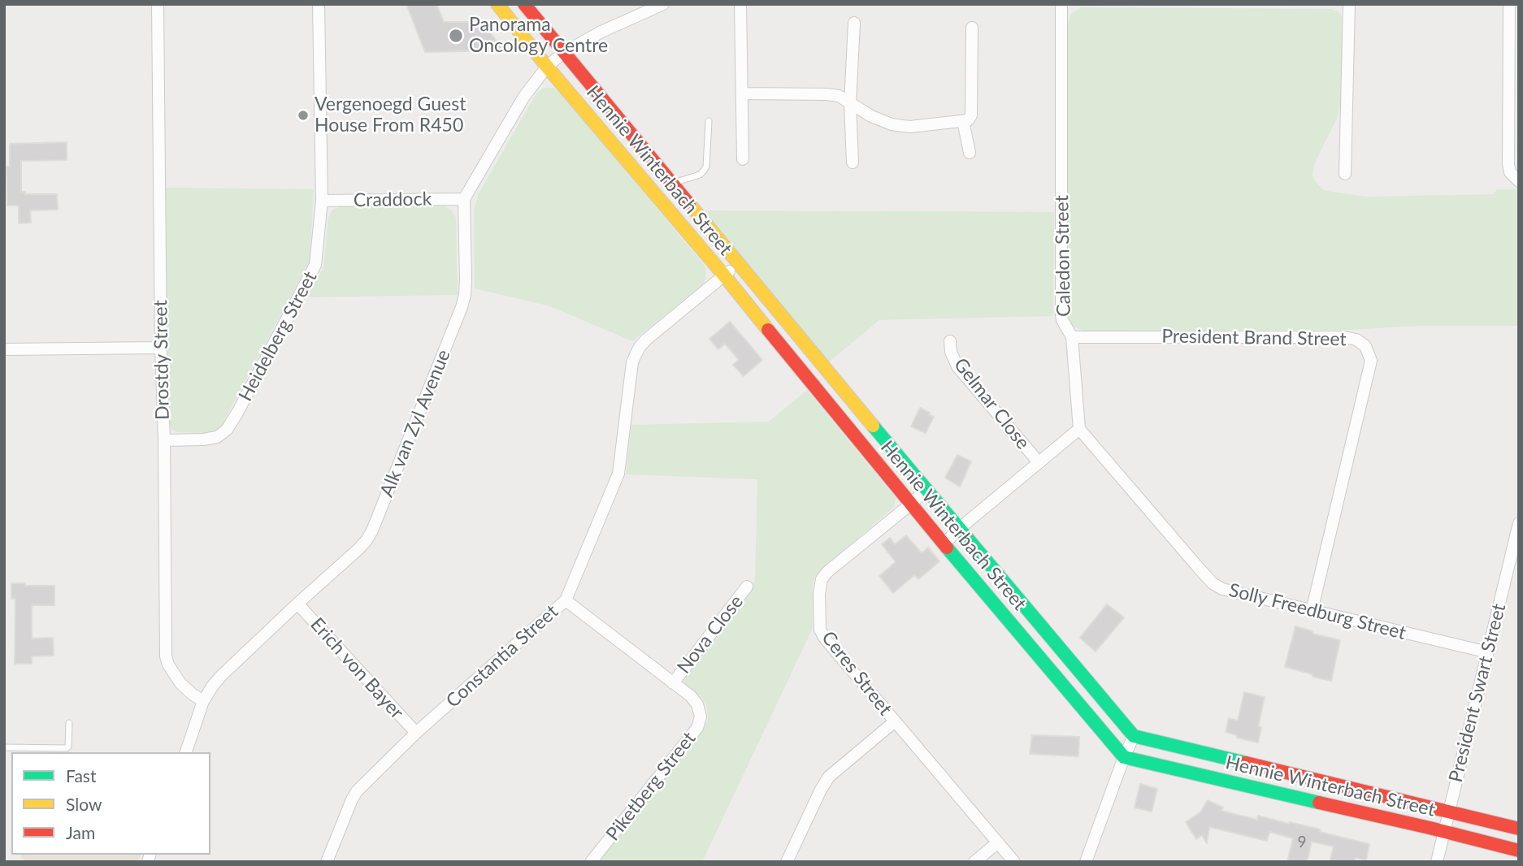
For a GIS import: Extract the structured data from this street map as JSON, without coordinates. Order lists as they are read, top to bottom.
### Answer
{
  "streets": {
    "street": [
      "Hennie Winterbach Street",
      "Craddock",
      "Caledon Street",
      "Heidelberg Street",
      "President Brand Street",
      "Drostdy Street",
      "Gelmar Close",
      "Alk van Zyl Avenue",
      "Solly Freedburg Street",
      "Nova Close",
      "Constantia Street",
      "Erich von Bayer",
      "Ceres Street",
      "President Swart Street",
      "Piketberg Street"
    ]
  },
  "crossings": [
    ["Hennie Winterbach Street", "Constantia Street"],
    ["Hennie Winterbach Street", "Ceres Street"],
    ["Hennie Winterbach Street", "President Swart Street"],
    ["Craddock", "Heidelberg Street"],
    ["Craddock", "Alk van Zyl Avenue"],
    ["Caledon Street", "President Brand Street"],
    ["Caledon Street", "Solly Freedburg Street"],
    ["Heidelberg Street", "Drostdy Street"],
    ["President Brand Street", "Solly Freedburg Street"],
    ["Drostdy Street", "Alk van Zyl Avenue"],
    ["Alk van Zyl Avenue", "Erich von Bayer"],
    ["Solly Freedburg Street", "President Swart Street"],
    ["Nova Close", "Piketberg Street"],
    ["Constantia Street", "Erich von Bayer"],
    ["Constantia Street", "Piketberg Street"]
  ],
  "places": ["Panorama Oncology Centre", "Vergenoegd Guest House From R450"],
  "house_numbers": ["9"],
  "legend": ["Fast", "Slow", "Jam"]
}
